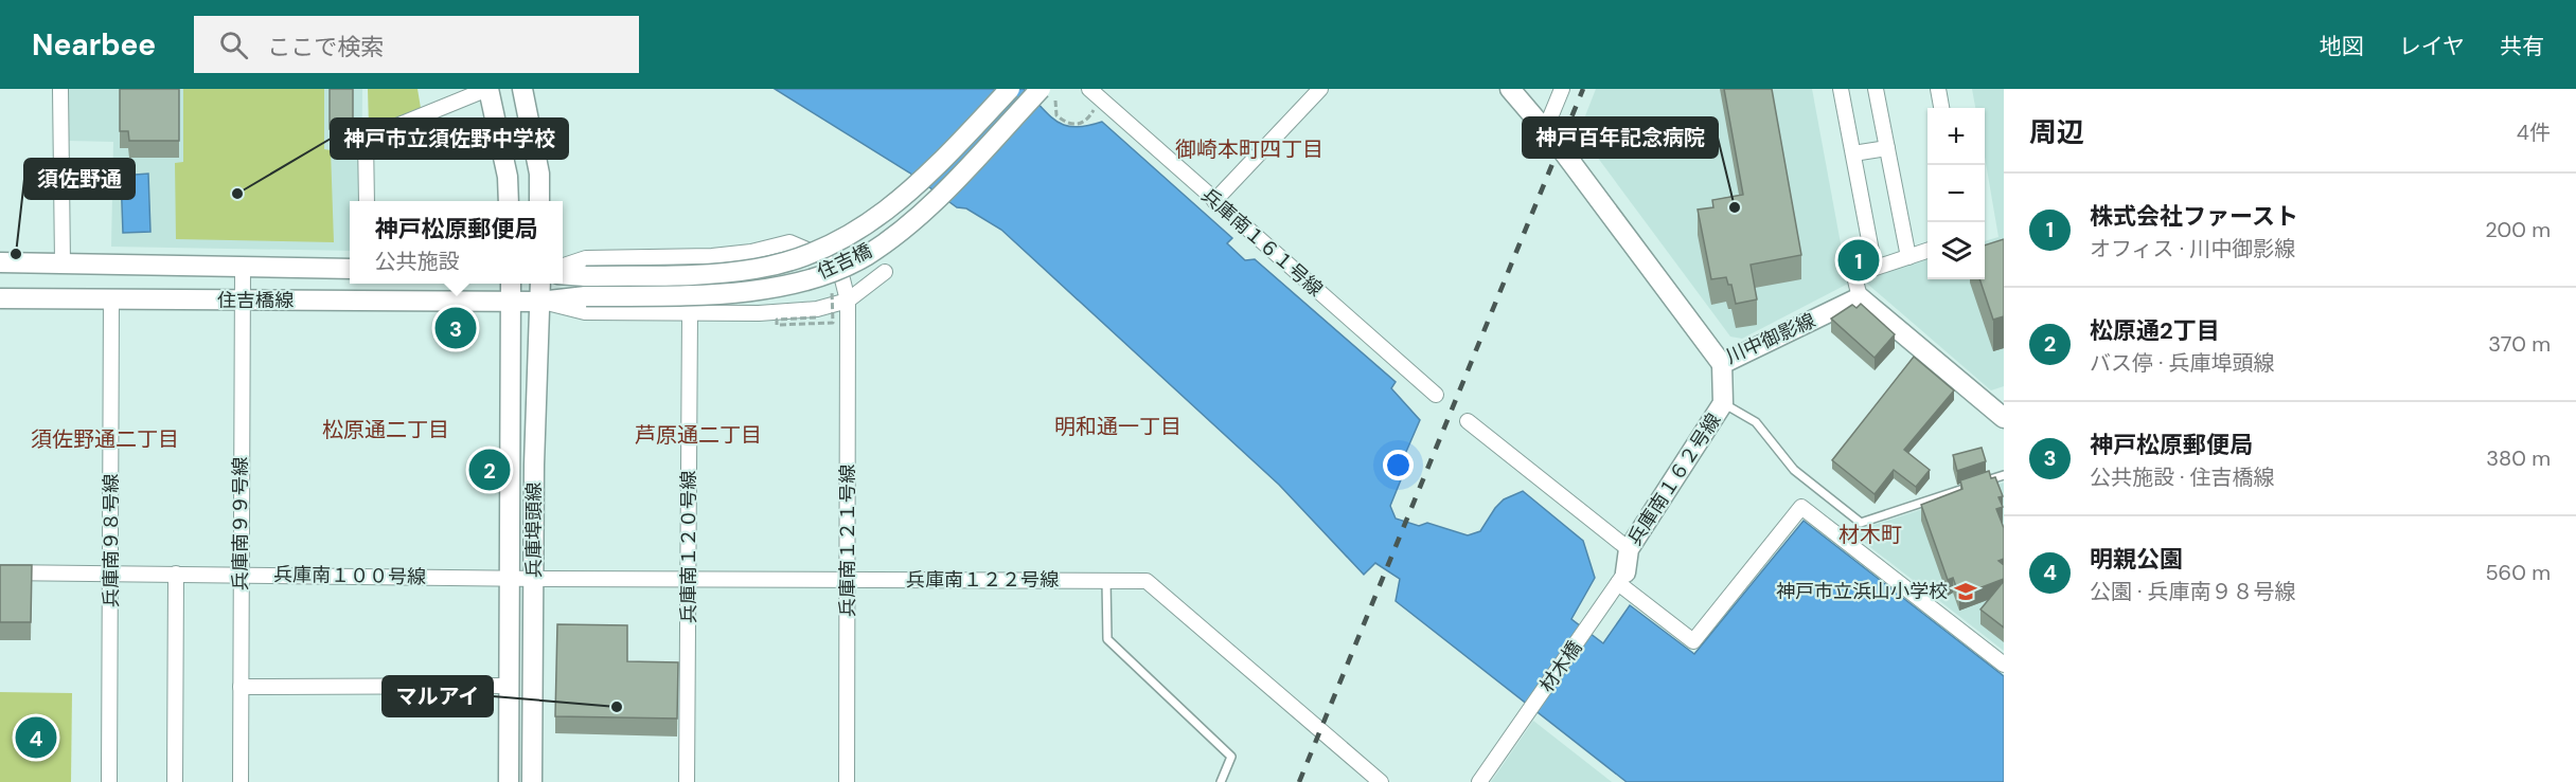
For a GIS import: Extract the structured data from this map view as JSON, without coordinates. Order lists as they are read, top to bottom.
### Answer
{
  "streets": {
    "street": [
      "兵庫南１６１号線",
      "住吉橋",
      "住吉橋線",
      "川中御影線",
      "兵庫南１６２号線",
      "兵庫南９９号線",
      "兵庫埠頭線",
      "兵庫南９８号線",
      "兵庫南１２１号線",
      "兵庫南１２０号線",
      "兵庫南１００号線",
      "兵庫南１２２号線",
      "材木橋"
    ]
  },
  "crossings": [
    ["住吉橋", "住吉橋線"],
    ["住吉橋", "兵庫埠頭線"],
    ["住吉橋線", "兵庫南９９号線"],
    ["住吉橋線", "兵庫埠頭線"],
    ["住吉橋線", "兵庫南９８号線"],
    ["川中御影線", "兵庫南１６２号線"],
    ["兵庫南１６２号線", "材木橋"],
    ["兵庫南９９号線", "兵庫南１００号線"],
    ["兵庫埠頭線", "兵庫南１００号線"],
    ["兵庫埠頭線", "兵庫南１２２号線"],
    ["兵庫南９８号線", "兵庫南１００号線"],
    ["兵庫南１２１号線", "兵庫南１２２号線"],
    ["兵庫南１２０号線", "兵庫南１２２号線"],
    ["兵庫南１００号線", "兵庫南１２２号線"]
  ],
  "districts": [
    "御崎本町四丁目",
    "明和通一丁目",
    "松原通二丁目",
    "芦原通二丁目",
    "須佐野通二丁目",
    "材木町"
  ],
  "places": {
    "other": [
      "神戸市立須佐野中学校",
      "神戸百年記念病院",
      "須佐野通",
      "マルアイ"
    ],
    "school or university": ["神戸市立浜山小学校"]
  },
  "page": {
    "header": "Nearbee",
    "search": "ここで検索",
    "nav": ["地図", "レイヤ", "共有"],
    "heading": ["周辺", "4件"],
    "map_buttons": ["+", "−"],
    "list": [
      {
        "mark": "1",
        "name": "株式会社ファースト",
        "note": "オフィス · 川中御影線",
        "value": "200 m"
      },
      {
        "mark": "2",
        "name": "松原通2丁目",
        "note": "バス停 · 兵庫埠頭線",
        "value": "370 m"
      },
      {
        "mark": "3",
        "name": "神戸松原郵便局",
        "note": "公共施設 · 住吉橋線",
        "value": "380 m"
      },
      {
        "mark": "4",
        "name": "明親公園",
        "note": "公園 · 兵庫南９８号線",
        "value": "560 m"
      }
    ],
    "popup": ["神戸松原郵便局", "公共施設"],
    "pins": [
      "1",
      "3",
      "2",
      "4"
    ]
  }
}
